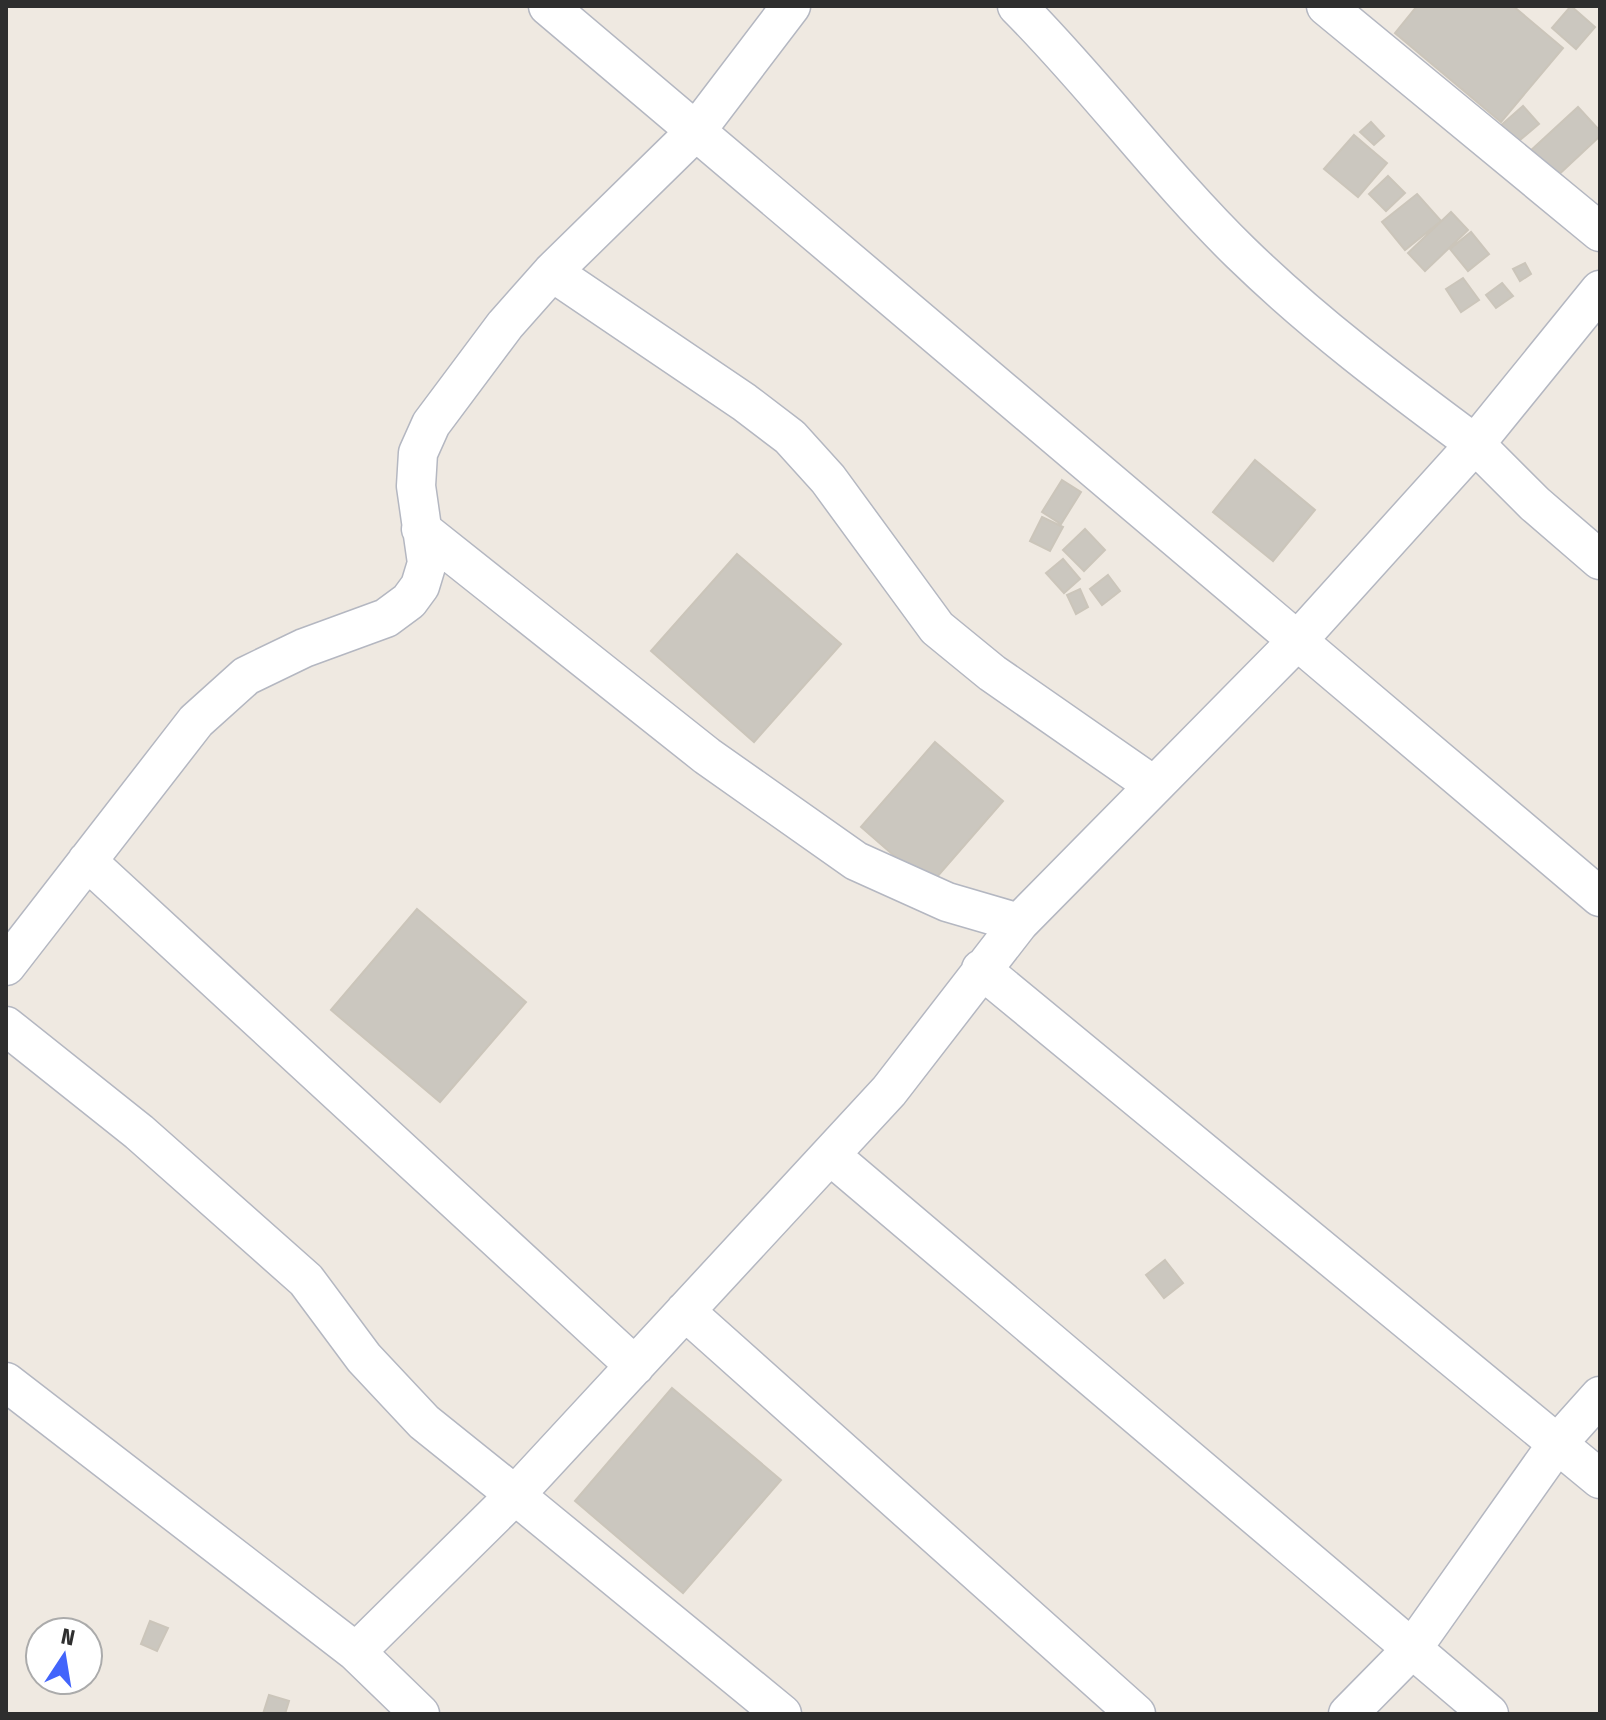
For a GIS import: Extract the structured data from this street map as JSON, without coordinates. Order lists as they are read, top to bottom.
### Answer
{
  "north": "top"
}
